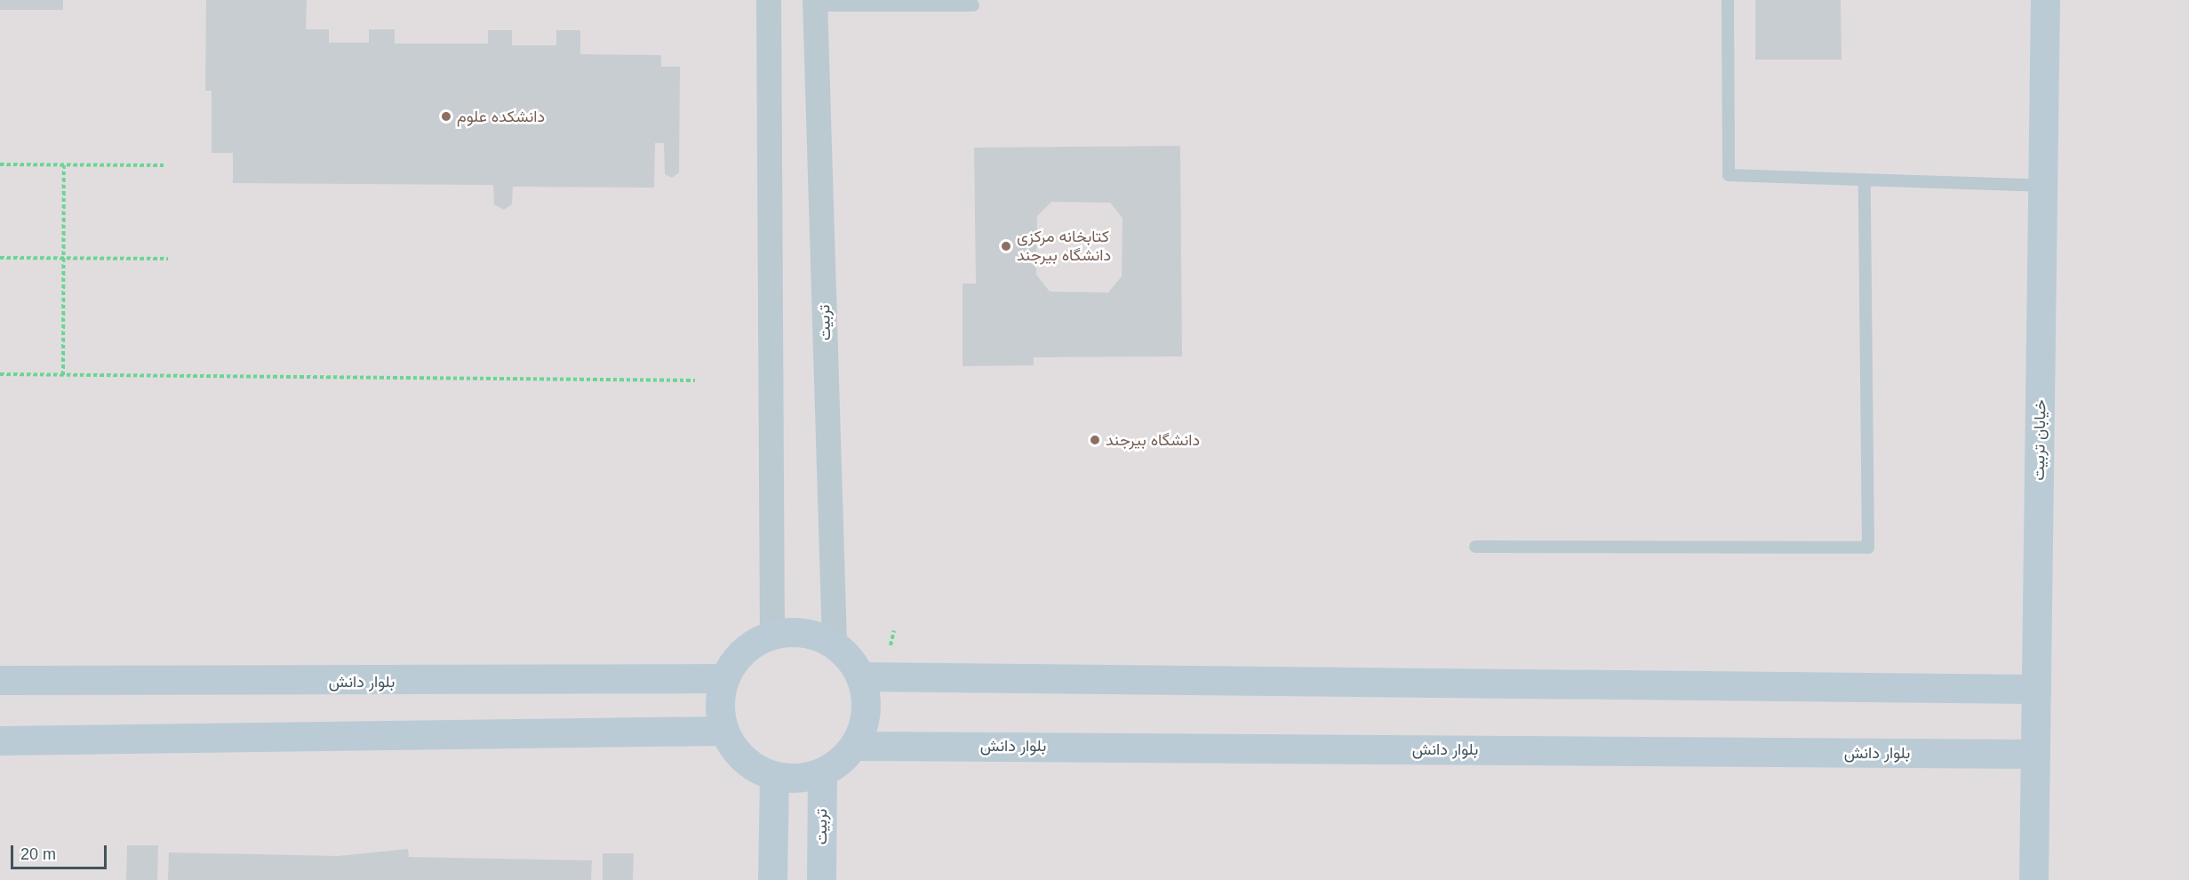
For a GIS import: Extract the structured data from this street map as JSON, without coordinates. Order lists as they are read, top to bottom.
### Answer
{
  "streets": {
    "street": ["تربیت", "خیابان تربیت", "بلوار دانش"]
  },
  "crossings": [
    ["تربیت", "بلوار دانش"],
    ["خیابان تربیت", "بلوار دانش"]
  ],
  "places": ["دانشکده علوم", "کتابخانه مرکزی دانشگاه بیرجند", "دانشگاه بیرجند"],
  "scale_bar": "20 m"
}
